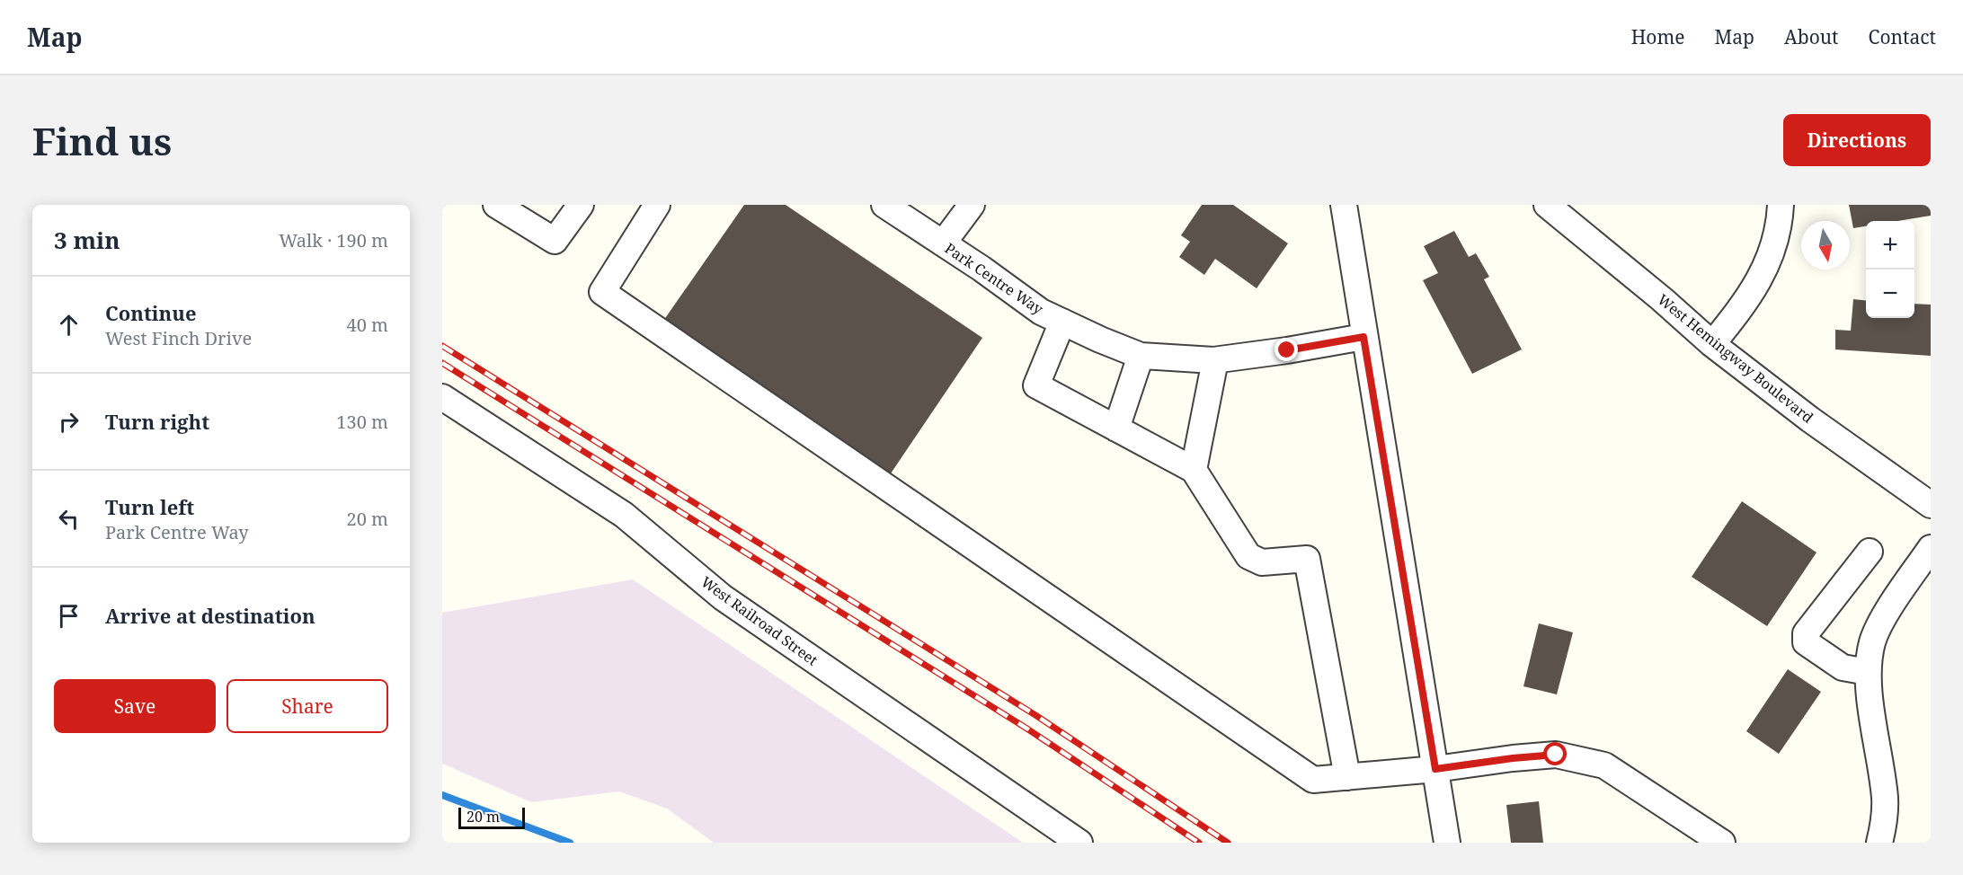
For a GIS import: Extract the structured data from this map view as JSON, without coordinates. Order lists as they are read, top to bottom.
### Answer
{
  "streets": {
    "street": ["Park Centre Way", "West Hemingway Boulevard", "West Railroad Street"]
  },
  "scale_bar": "20 m",
  "north": "bottom",
  "page": {
    "header": "Map",
    "nav": [
      "Home",
      "Map",
      "About",
      "Contact"
    ],
    "buttons": [
      "Directions",
      ["Save", "Share"]
    ],
    "title": "Find us",
    "heading": ["3 min", "Walk · 190 m"],
    "map_buttons": ["+", "−"],
    "list": [
      ["Continue", "West Finch Drive", "40 m"],
      ["Turn right", "130 m"],
      ["Turn left", "Park Centre Way", "20 m"],
      "Arrive at destination"
    ],
    "scale": "20 m"
  }
}
